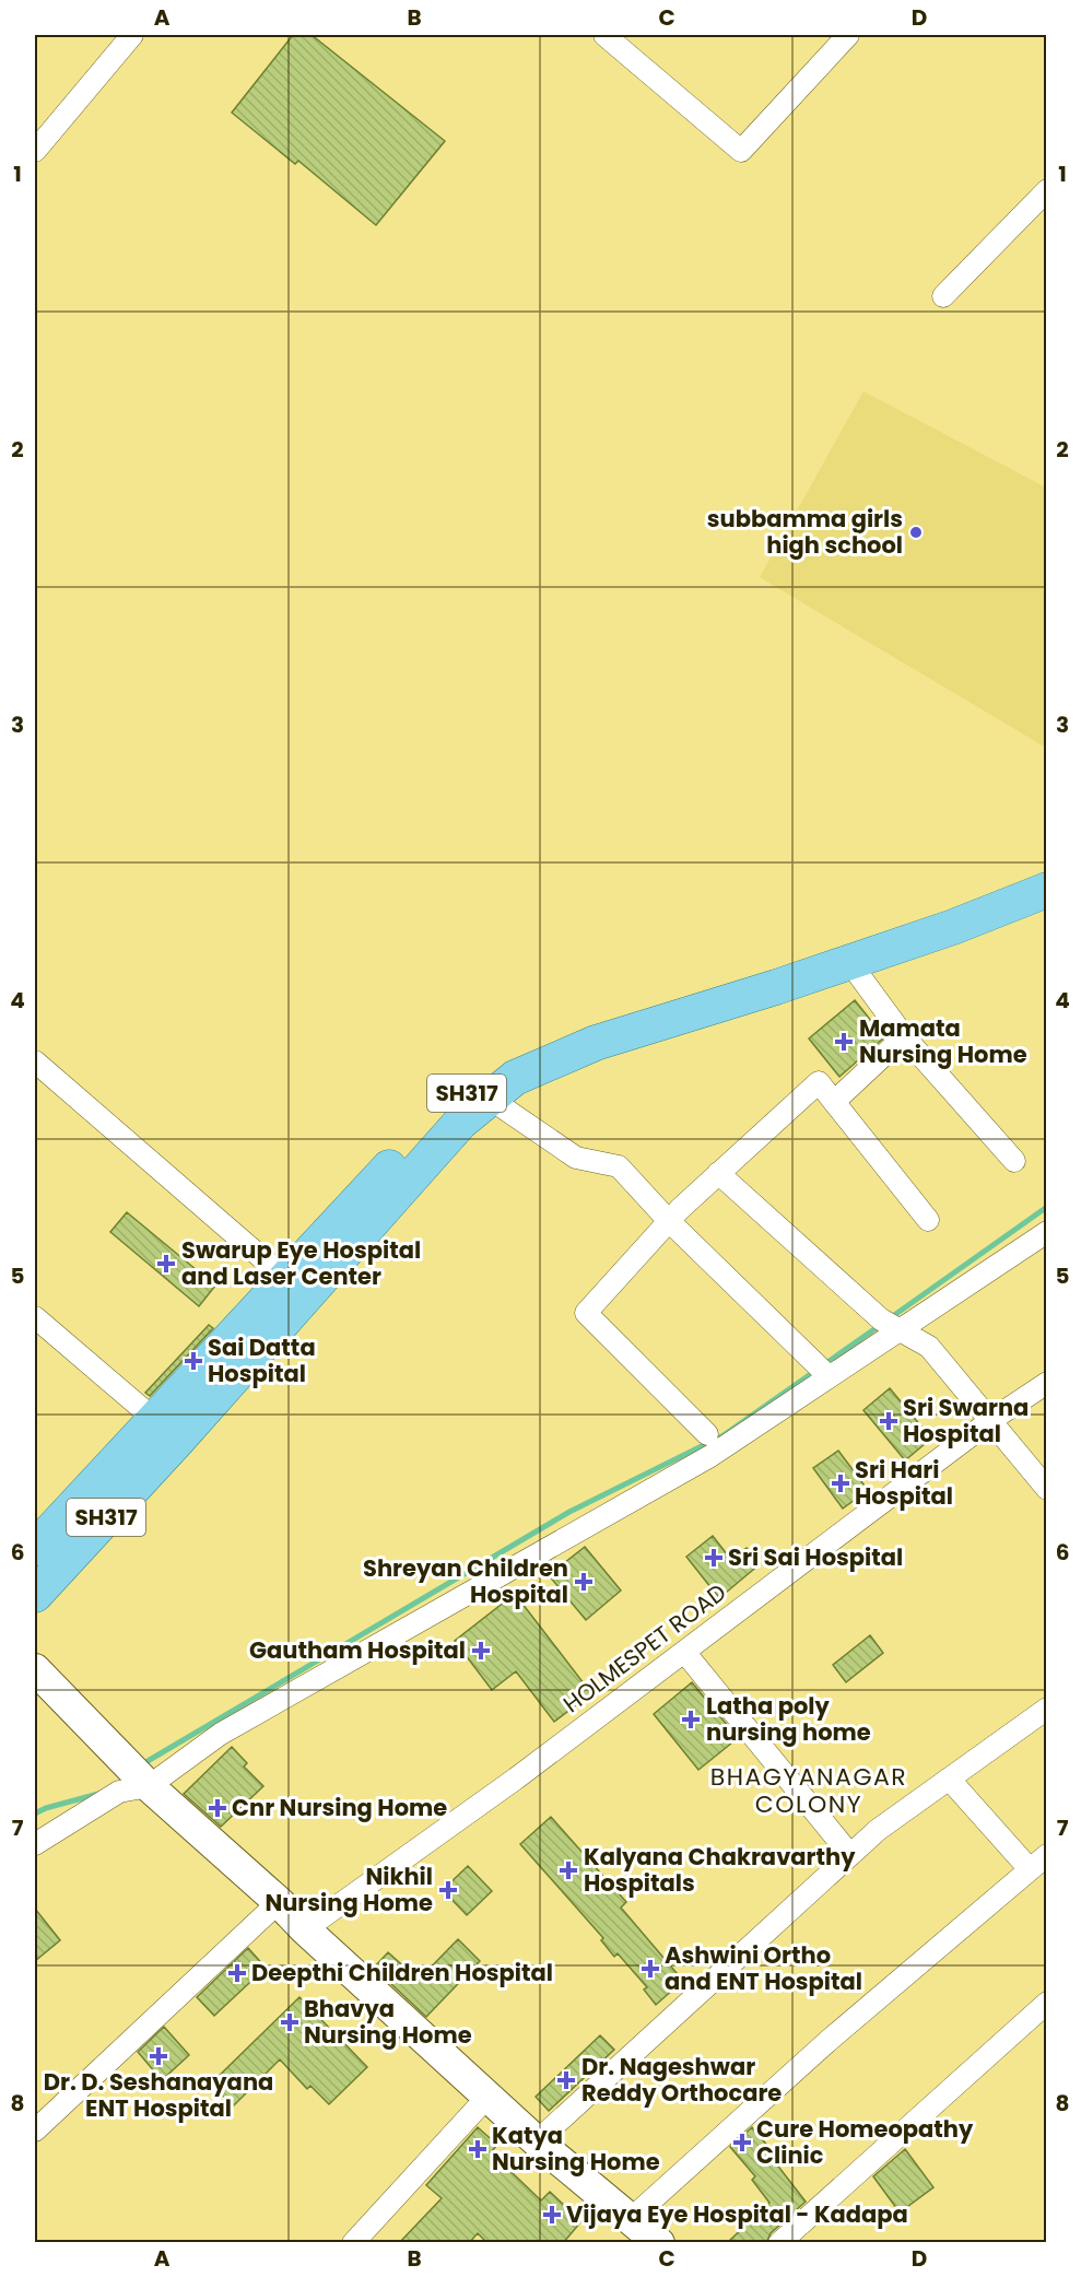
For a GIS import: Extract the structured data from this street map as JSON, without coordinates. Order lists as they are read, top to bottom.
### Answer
{
  "streets": {
    "main road": ["SH317"],
    "street": ["HOLMESPET ROAD"]
  },
  "districts": ["BHAGYANAGAR COLONY"],
  "places": {
    "other": ["subbamma girls high school"],
    "health": [
      "Mamata Nursing Home",
      "Swarup Eye Hospital and Laser Center",
      "Sai Datta Hospital",
      "Sri Swarna Hospital",
      "Sri Hari Hospital",
      "Sri Sai Hospital",
      "Shreyan Children Hospital",
      "Gautham Hospital",
      "Latha poly nursing home",
      "Cnr Nursing Home",
      "Kalyana Chakravarthy Hospitals",
      "Nikhil Nursing Home",
      "Ashwini Ortho and ENT Hospital",
      "Deepthi Children Hospital",
      "Bhavya Nursing Home",
      "Dr. D. Seshanayana ENT Hospital",
      "Dr. Nageshwar Reddy Orthocare",
      "Cure Homeopathy Clinic",
      "Katya Nursing Home",
      "Vijaya Eye Hospital - Kadapa"
    ]
  },
  "grid": {
    "columns": [
      "A",
      "B",
      "C",
      "D"
    ],
    "rows": [
      "1",
      "2",
      "3",
      "4",
      "5",
      "6",
      "7",
      "8"
    ]
  }
}
